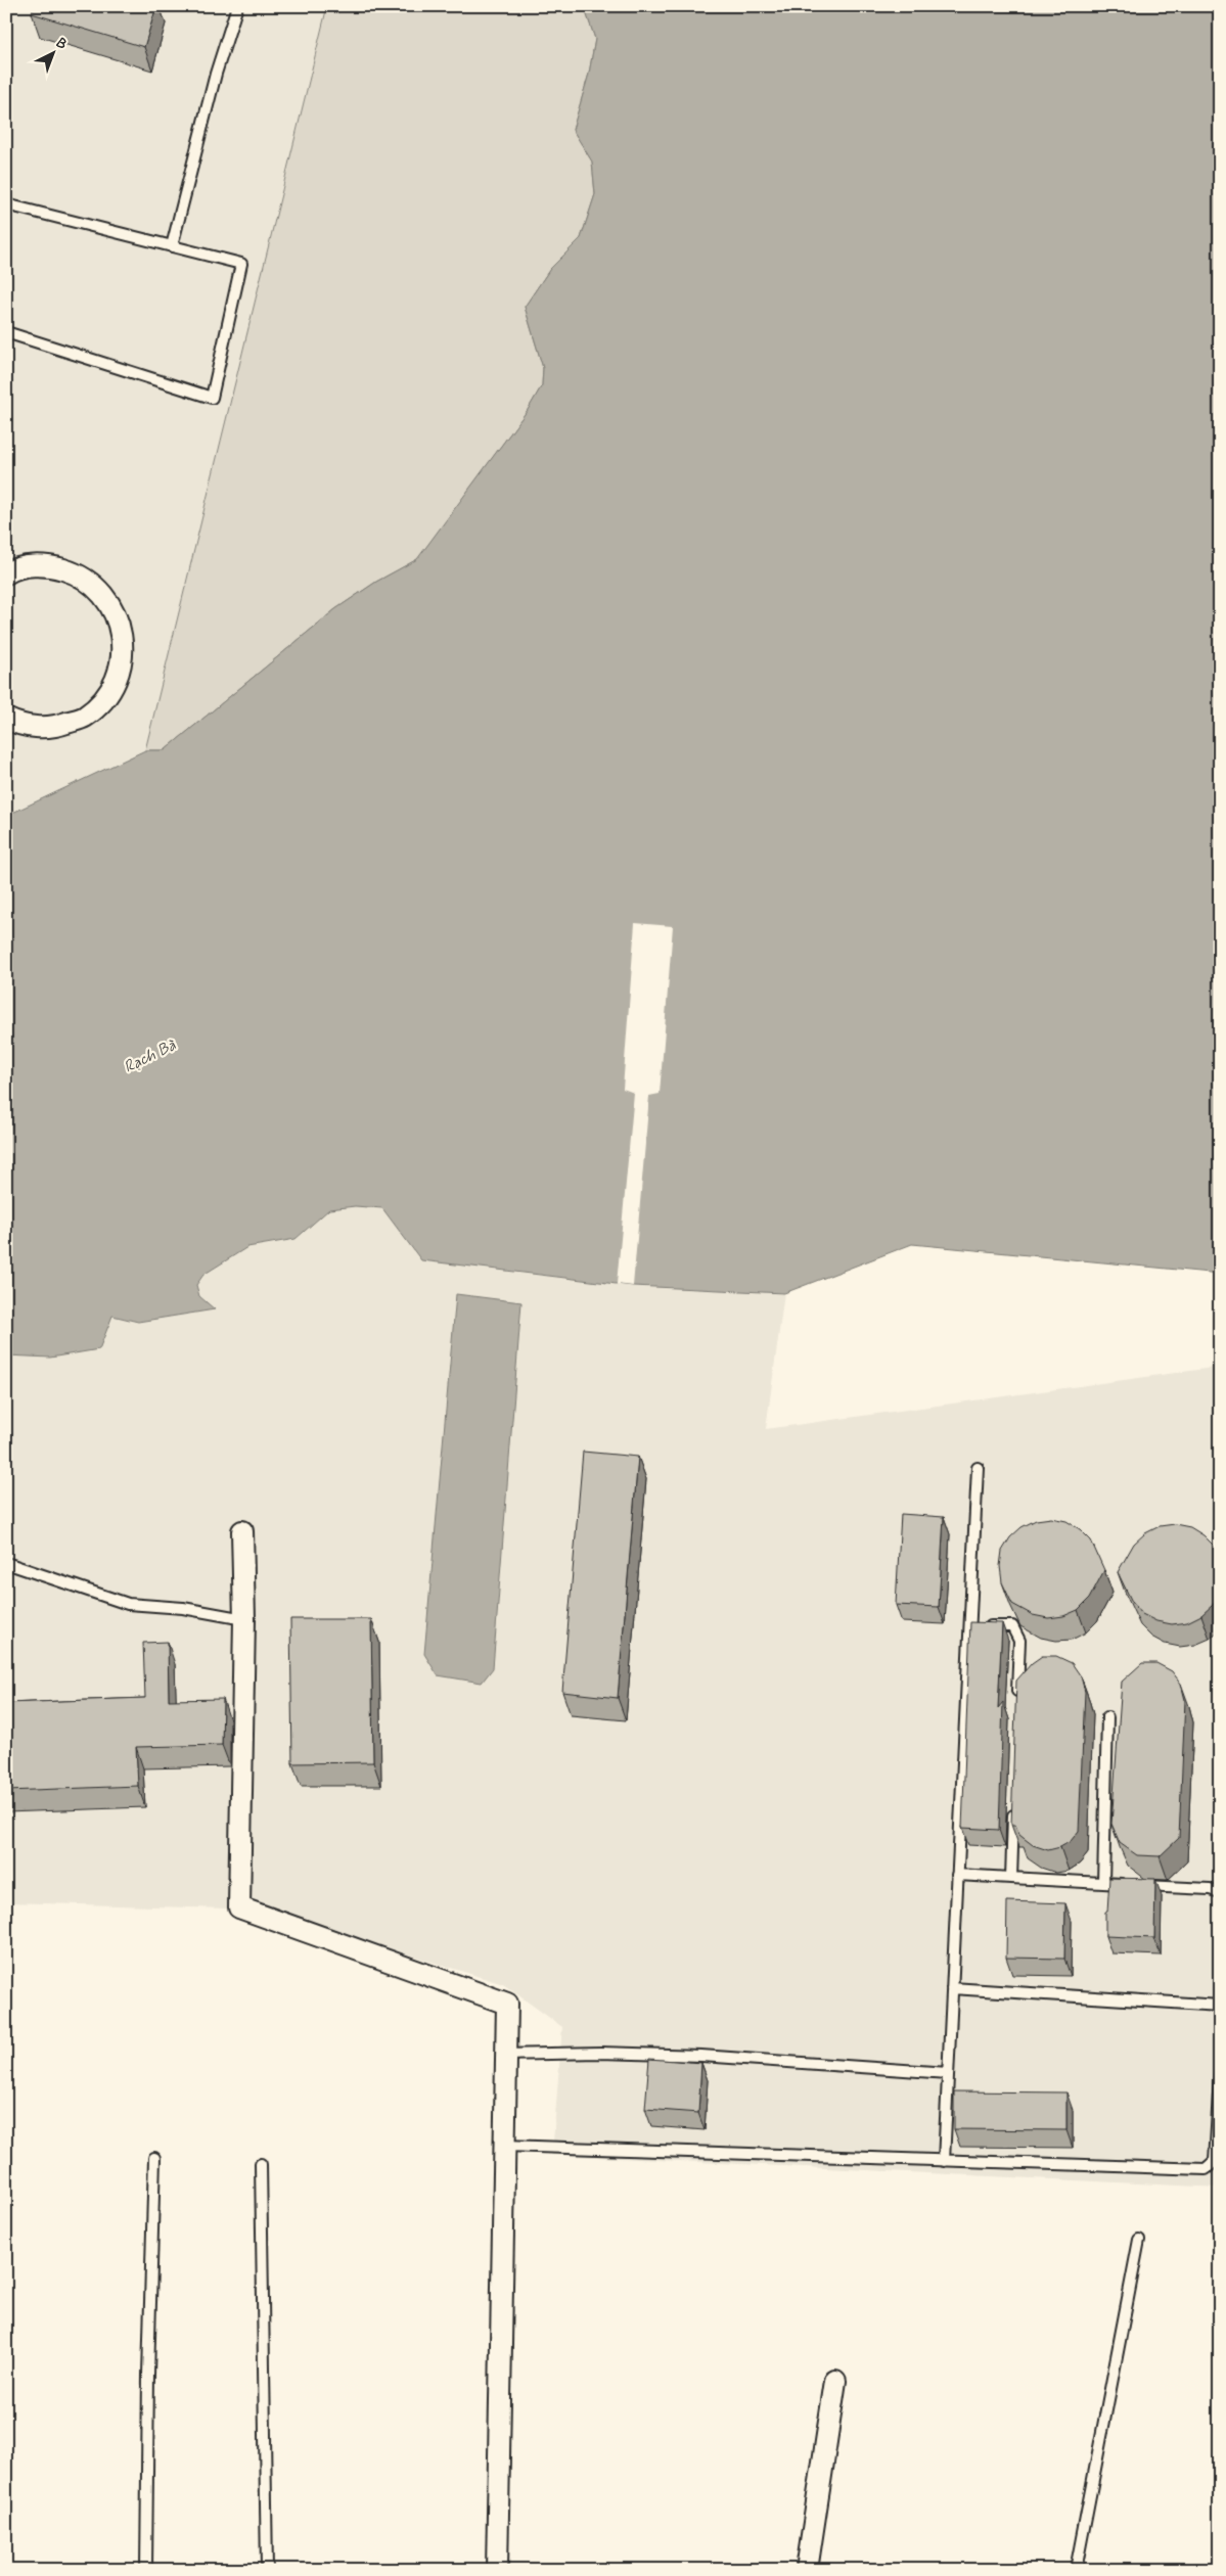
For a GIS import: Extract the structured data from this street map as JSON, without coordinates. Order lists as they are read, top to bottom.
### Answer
{
  "water": ["Rạch Bà"],
  "north": "top right"
}
